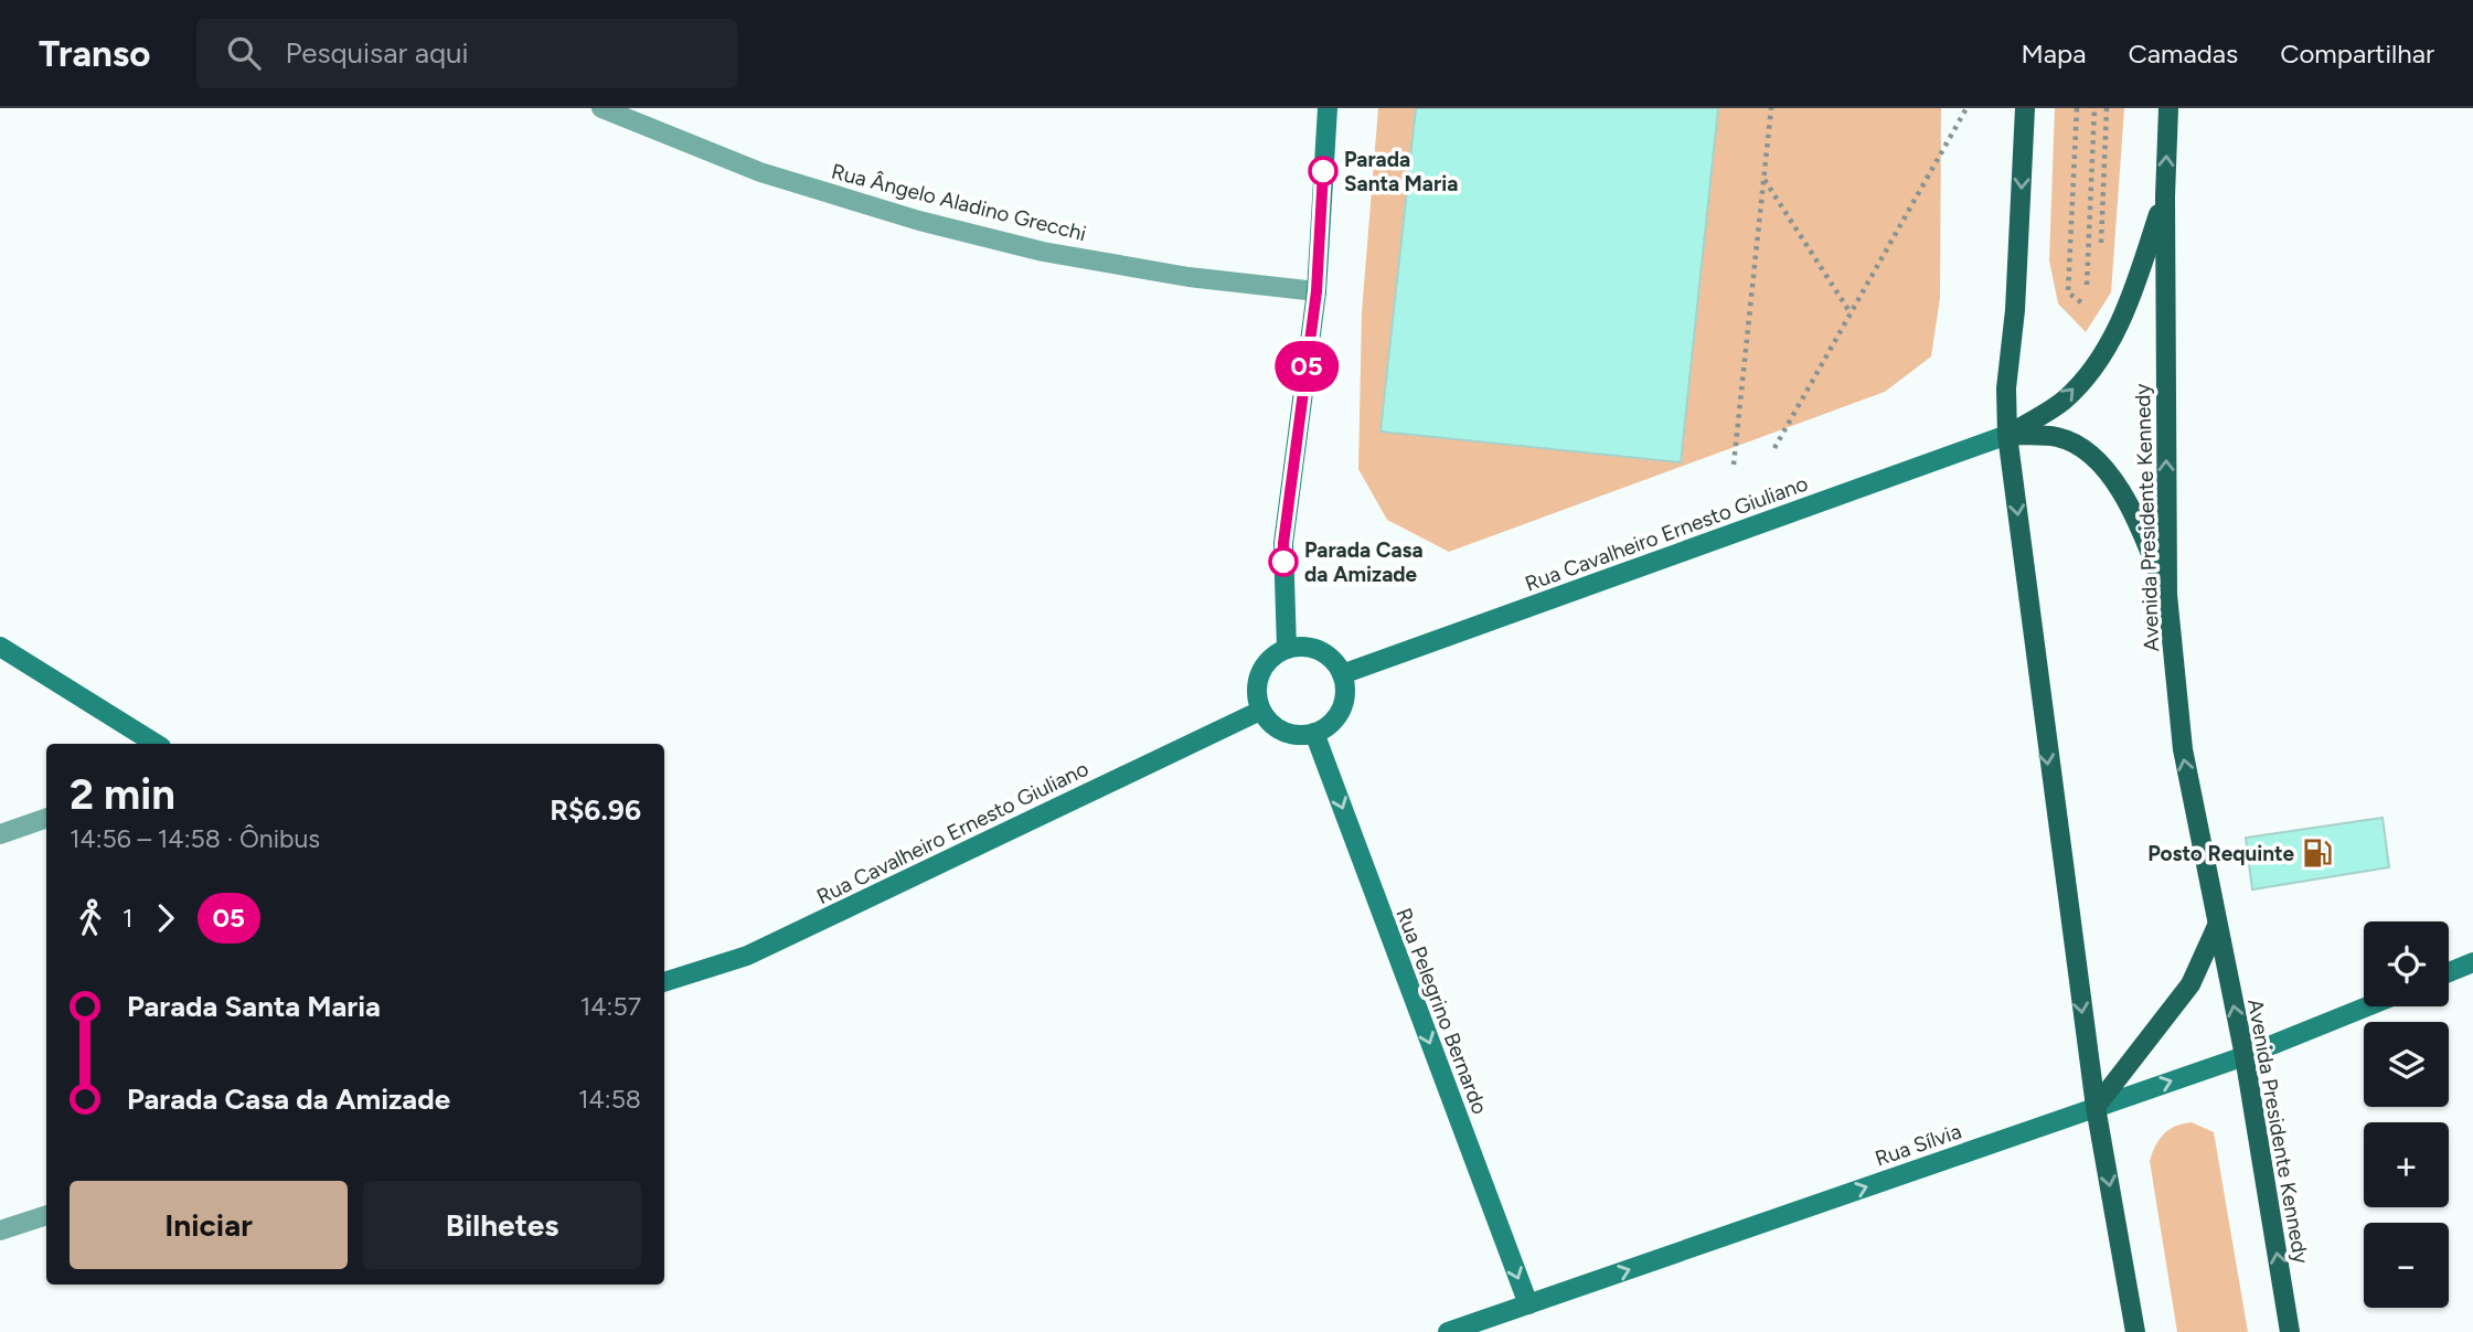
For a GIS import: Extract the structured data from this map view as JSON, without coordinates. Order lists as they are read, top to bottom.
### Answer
{
  "streets": {
    "main road": ["Avenida Presidente Kennedy"],
    "street": [
      "Rua Ângelo Aladino Grecchi",
      "Rua Cavalheiro Ernesto Giuliano",
      "Rua Pelegrino Bernardo",
      "Rua Sílvia"
    ]
  },
  "crossings": [
    ["Avenida Presidente Kennedy", "Rua Sílvia"],
    ["Rua Cavalheiro Ernesto Giuliano", "Rua Pelegrino Bernardo"],
    ["Rua Pelegrino Bernardo", "Rua Sílvia"]
  ],
  "one_way": ["Rua Pelegrino Bernardo", "Rua Sílvia"],
  "places": {
    "other": ["Parada Santa Maria", "Parada Casa da Amizade"],
    "fuel station": ["Posto Requinte"]
  },
  "lines": ["bus line 05"],
  "page": {
    "header": "Transo",
    "search": "Pesquisar aqui",
    "nav": ["Mapa", "Camadas", "Compartilhar"],
    "on_map": "05",
    "heading": ["2 min", "14:56 – 14:58 · Ônibus", "R$6.96"],
    "legs": ["1", "05"],
    "map_buttons": ["+", "−"],
    "list": [
      {
        "name": "Parada Santa Maria",
        "value": "14:57"
      },
      {
        "name": "Parada Casa da Amizade",
        "value": "14:58"
      }
    ],
    "buttons": ["Iniciar", "Bilhetes"]
  }
}
